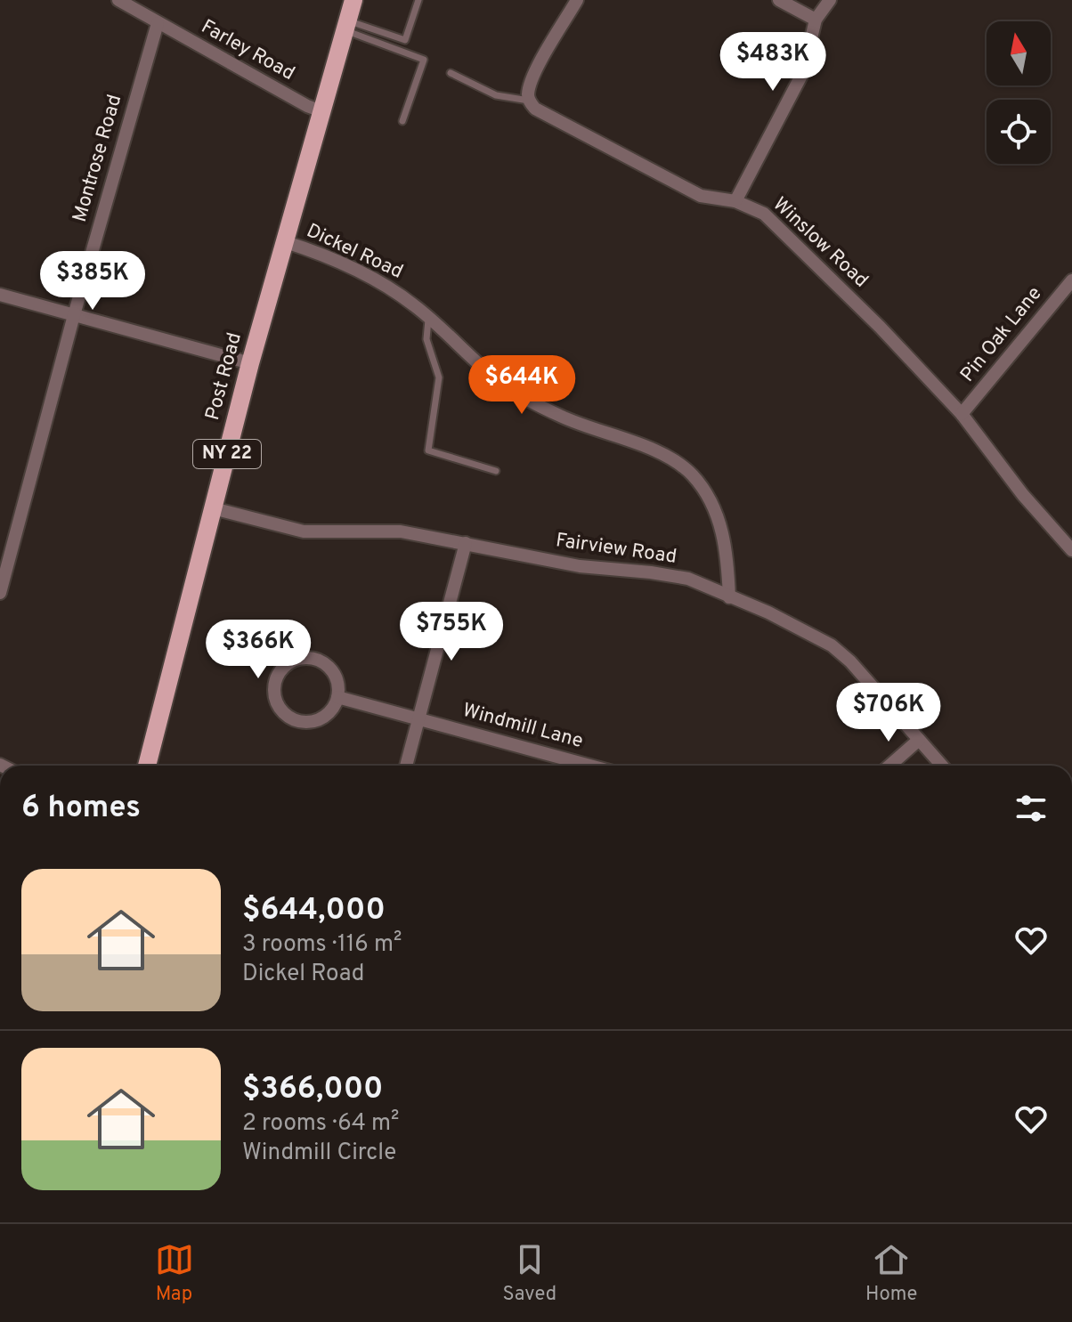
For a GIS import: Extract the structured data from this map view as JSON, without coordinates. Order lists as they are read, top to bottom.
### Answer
{
  "streets": {
    "main road": ["Post Road", "NY 22"],
    "street": [
      "Farley Road",
      "Montrose Road",
      "Winslow Road",
      "Dickel Road",
      "Pin Oak Lane",
      "Fairview Road",
      "Windmill Lane"
    ]
  },
  "crossings": [
    ["Farley Road", "Montrose Road"],
    ["Farley Road", "Post Road"],
    ["Farley Road", "NY 22"],
    ["Winslow Road", "Pin Oak Lane"],
    ["Dickel Road", "Post Road"],
    ["Dickel Road", "Fairview Road"],
    ["Post Road", "NY 22"],
    ["Post Road", "Fairview Road"]
  ],
  "north": "top",
  "page": {
    "price": [
      "$483K",
      "$385K",
      "$644K",
      "$755K",
      "$366K",
      "$706K"
    ],
    "heading": "6 homes",
    "list": [
      {
        "name": "$644,000",
        "note": "3 rooms · 116 m² · Dickel Road"
      },
      {
        "name": "$366,000",
        "note": "2 rooms · 64 m² · Windmill Circle"
      }
    ],
    "tabs": ["Map", "Saved", "Home"]
  }
}
